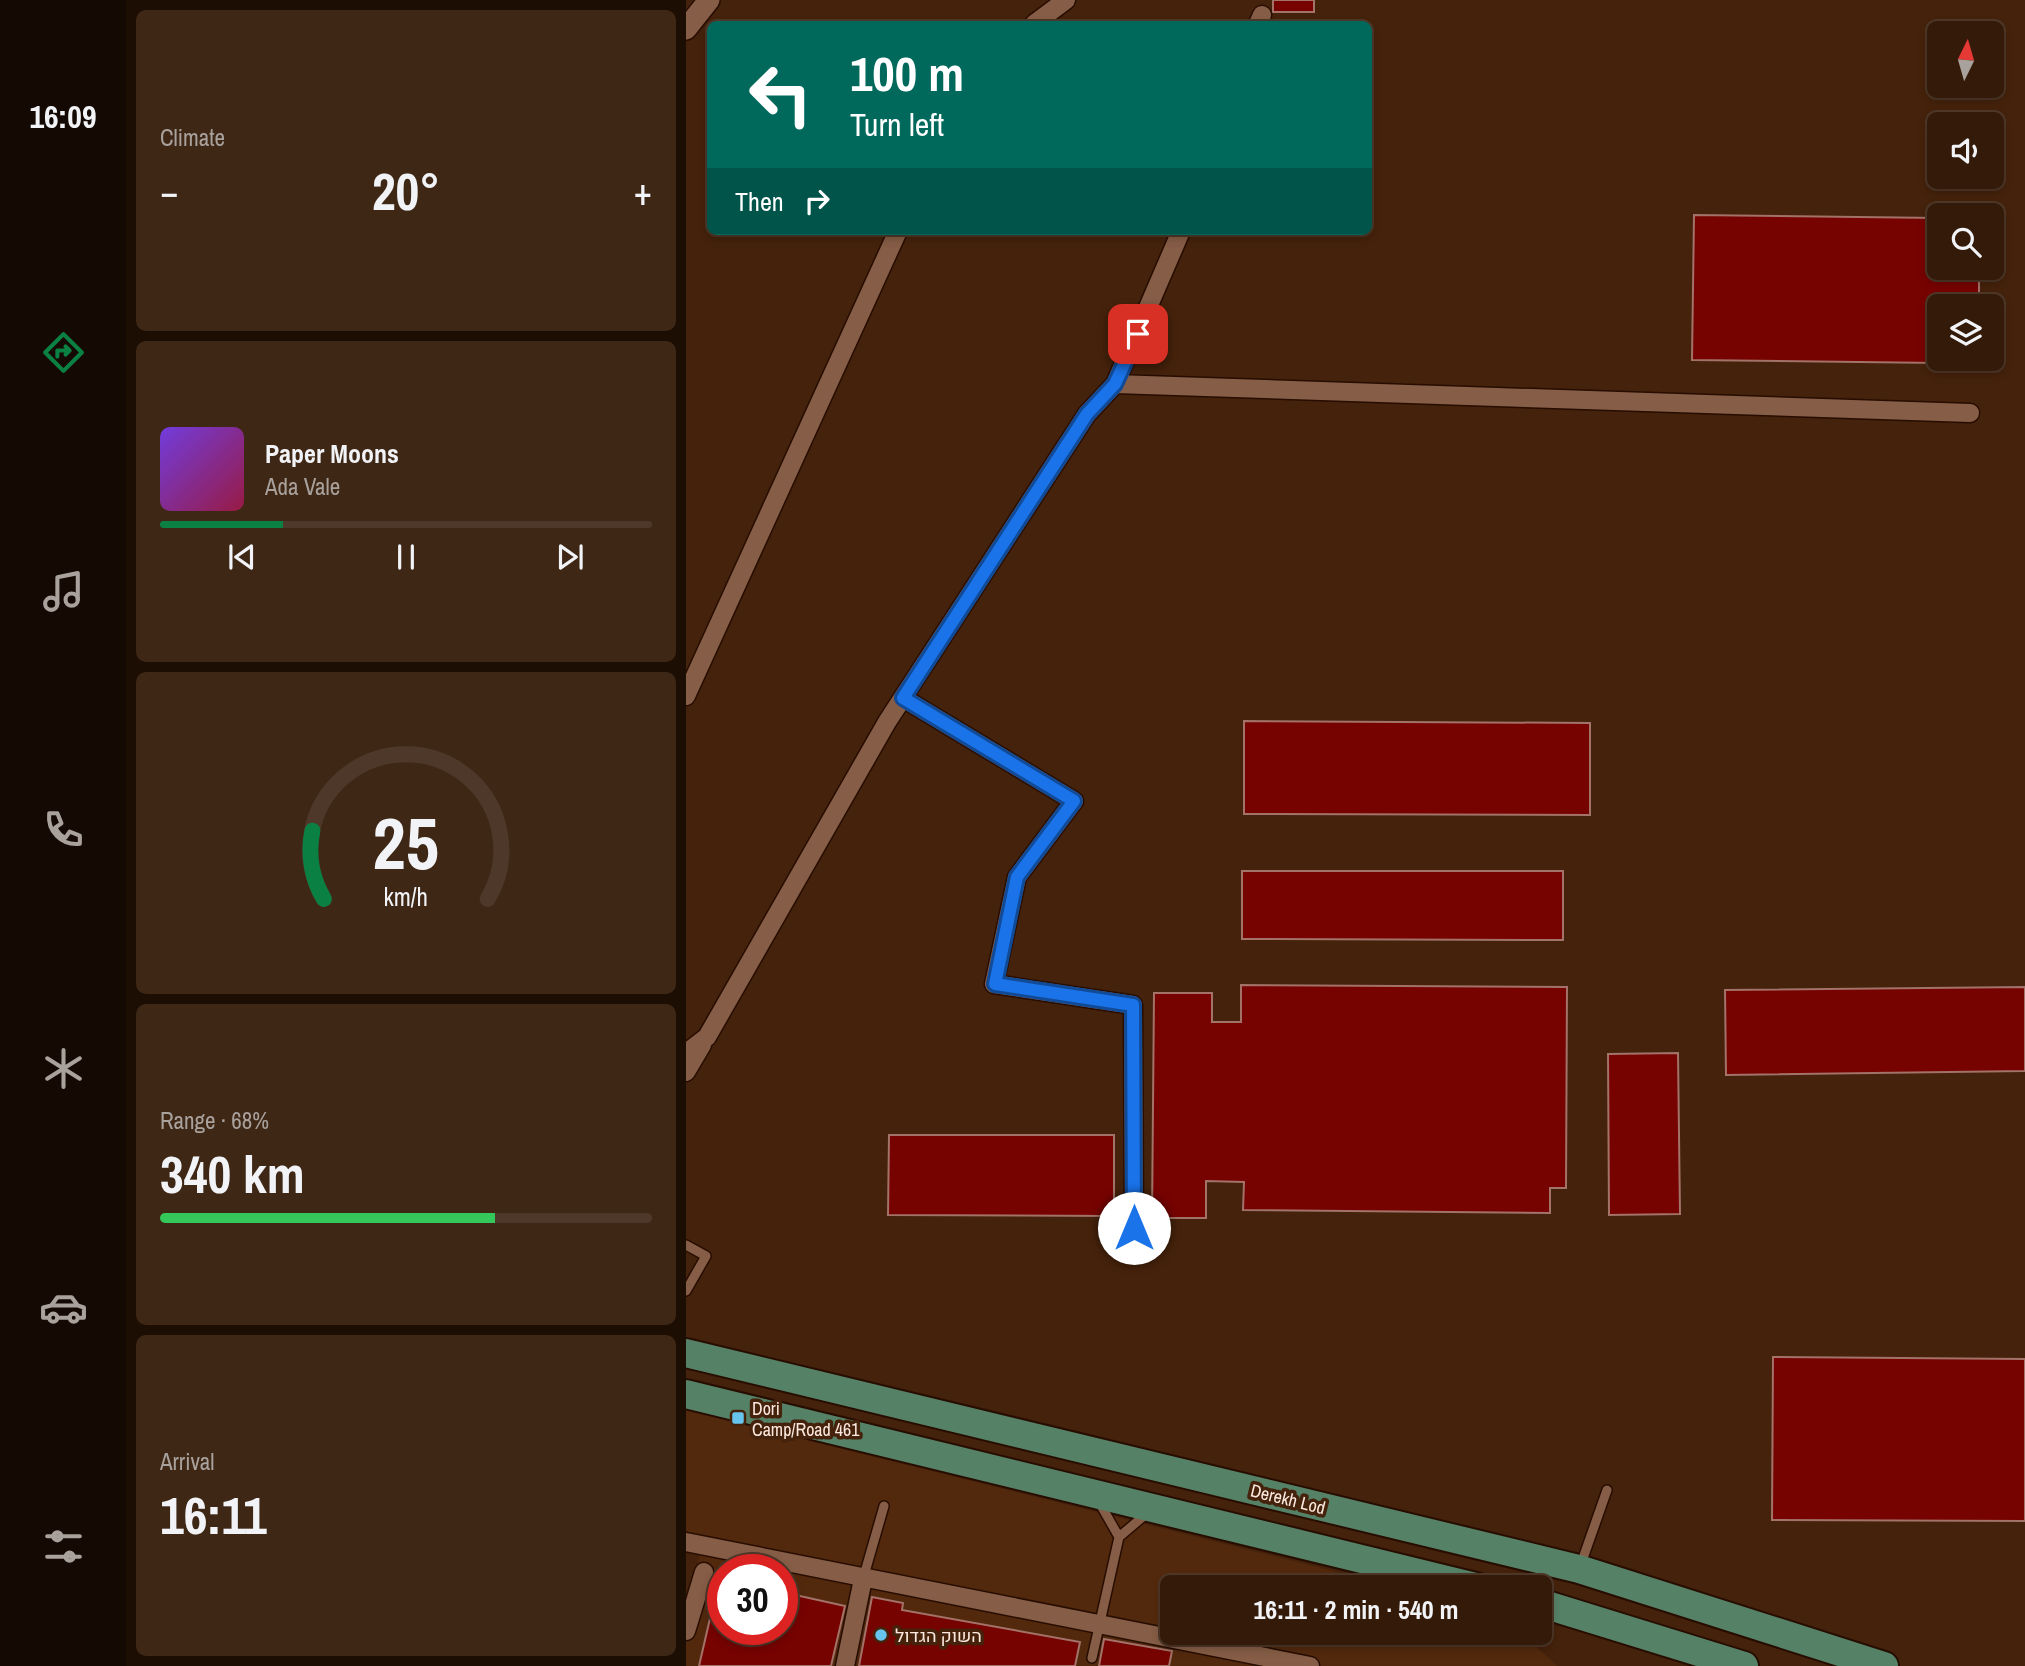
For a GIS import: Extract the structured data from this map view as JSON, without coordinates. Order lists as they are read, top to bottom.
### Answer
{
  "streets": {
    "main road": ["Derekh Lod"]
  },
  "places": {
    "transit": ["Dori Camp/Road 461"],
    "other": ["השוק הגדול"]
  },
  "north": "top",
  "page": {
    "tabs": "16:09",
    "tile": [
      "Climate",
      ["Range · 68%", "340 km"],
      ["Arrival", "16:11"]
    ],
    "turn": ["100 m", "Turn left"],
    "heat": ["−", "20°", "+"],
    "then": "Then",
    "song": ["Paper Moons", "Ada Vale"],
    "limit": "30",
    "trip": "16:11 · 2 min · 540 m",
    "gauge": ["25", "km/h"]
  }
}
